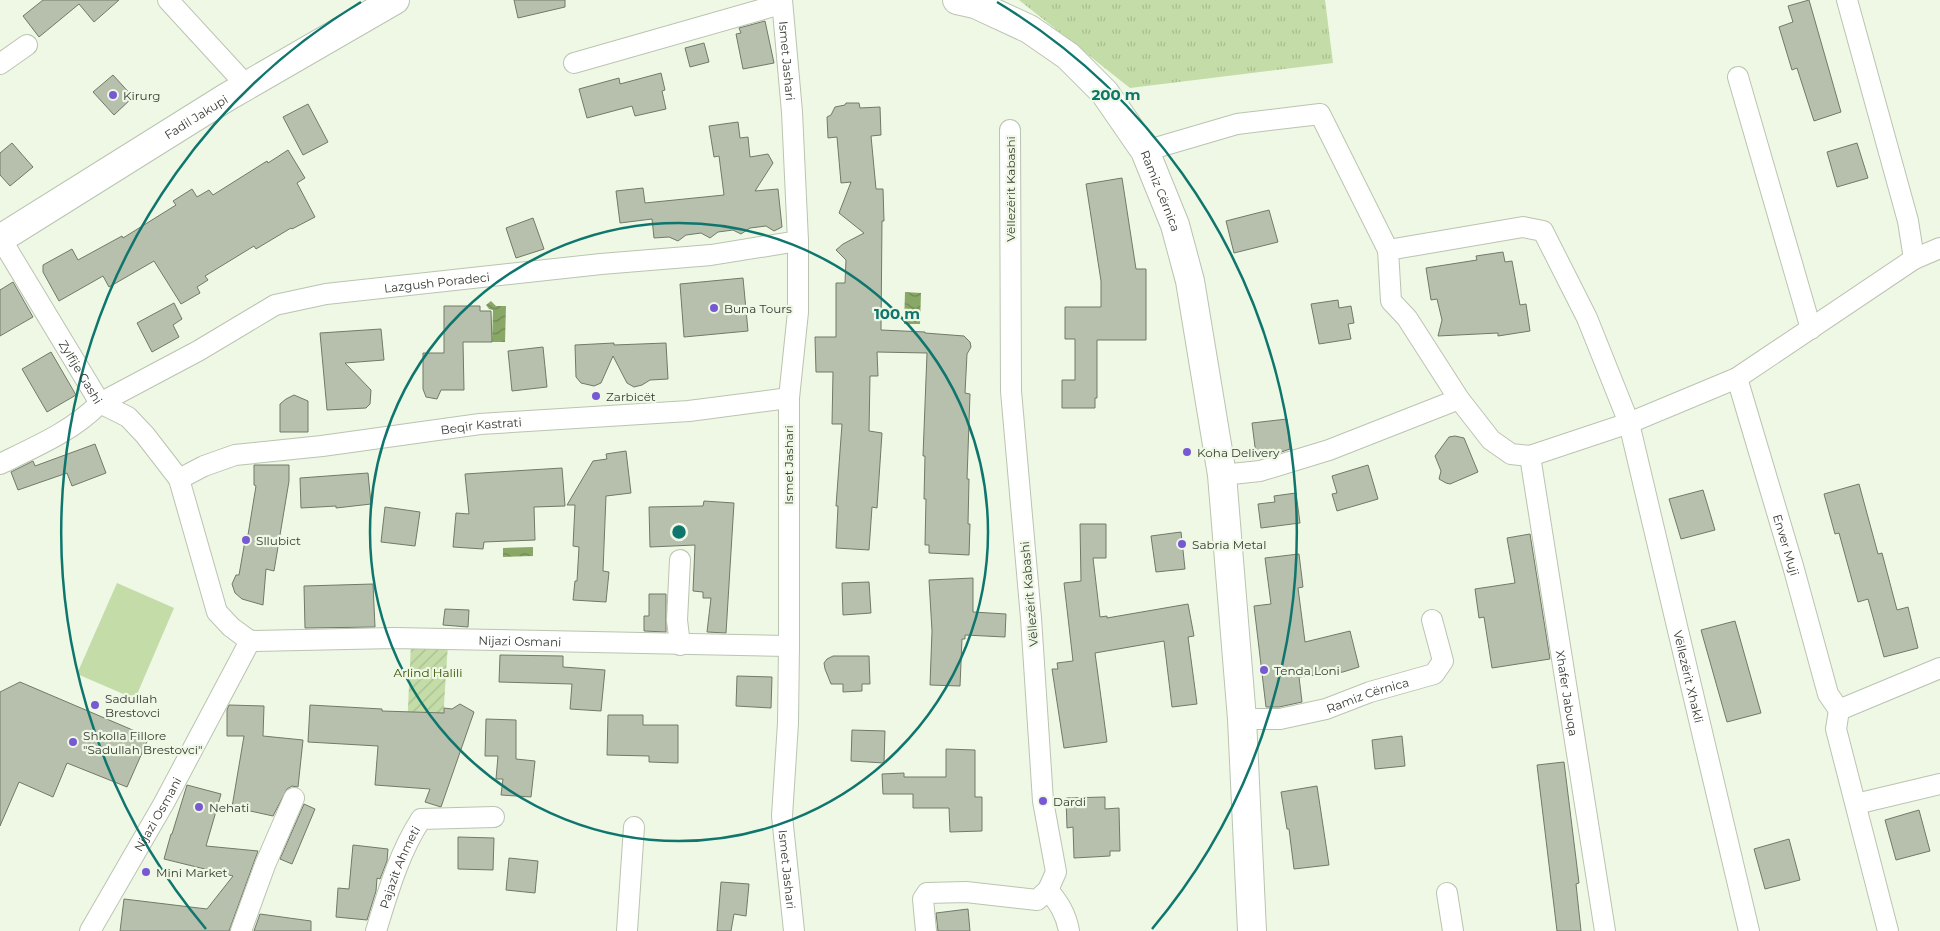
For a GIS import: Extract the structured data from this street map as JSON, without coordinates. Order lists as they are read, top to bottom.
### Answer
{
  "streets": {
    "street": [
      "Ismet Jashari",
      "Fadil Jakupi",
      "Vëllezërit Kabashi",
      "Ramiz Cërnica",
      "Lazgush Poradeci",
      "Zylfije Gashi",
      "Beqir Kastrati",
      "Enver Muji",
      "Nijazi Osmani",
      "Vëllezërit Xhakli",
      "Xhafer Jabuqa",
      "Pajazit Ahmeti"
    ]
  },
  "crossings": [
    ["Ismet Jashari", "Lazgush Poradeci"],
    ["Ismet Jashari", "Beqir Kastrati"],
    ["Ismet Jashari", "Nijazi Osmani"],
    ["Fadil Jakupi", "Zylfije Gashi"],
    ["Lazgush Poradeci", "Zylfije Gashi"]
  ],
  "parks": ["Arlind Halili"],
  "places": [
    "Kirurg",
    "Buna Tours",
    "Zarbicët",
    "Koha Delivery",
    "Sllubict",
    "Sabria Metal",
    "Tenda Loni",
    "Sadullah Brestovci",
    "Shkolla Fillore \"Sadullah Brestovci\"",
    "Dardi",
    "Nehati",
    "Mini Market"
  ],
  "rings": ["200 m", "100 m"]
}
